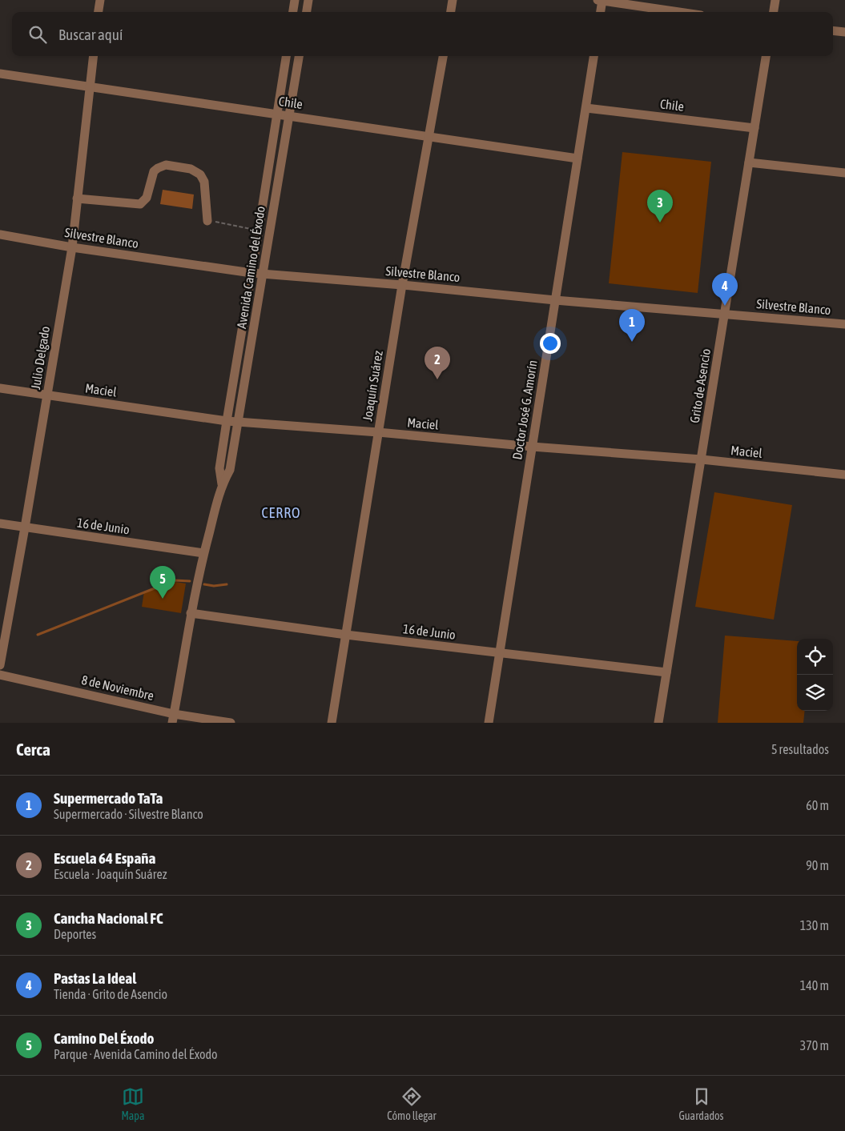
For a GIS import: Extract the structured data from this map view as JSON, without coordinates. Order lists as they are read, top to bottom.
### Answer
{
  "streets": {
    "street": [
      "Chile",
      "Silvestre Blanco",
      "Avenida Camino del Éxodo",
      "Julio Delgado",
      "Joaquín Suárez",
      "Grito de Asencio",
      "Maciel",
      "Doctor José G. Amorín",
      "16 de Junio",
      "8 de Noviembre"
    ]
  },
  "crossings": [
    ["Chile", "Avenida Camino del Éxodo"],
    ["Chile", "Julio Delgado"],
    ["Chile", "Joaquín Suárez"],
    ["Chile", "Grito de Asencio"],
    ["Chile", "Doctor José G. Amorín"],
    ["Silvestre Blanco", "Avenida Camino del Éxodo"],
    ["Silvestre Blanco", "Julio Delgado"],
    ["Silvestre Blanco", "Joaquín Suárez"],
    ["Silvestre Blanco", "Grito de Asencio"],
    ["Silvestre Blanco", "Doctor José G. Amorín"],
    ["Avenida Camino del Éxodo", "Maciel"],
    ["Avenida Camino del Éxodo", "16 de Junio"],
    ["Avenida Camino del Éxodo", "8 de Noviembre"],
    ["Julio Delgado", "Maciel"],
    ["Julio Delgado", "16 de Junio"],
    ["Joaquín Suárez", "Maciel"],
    ["Joaquín Suárez", "16 de Junio"],
    ["Grito de Asencio", "Maciel"],
    ["Grito de Asencio", "16 de Junio"],
    ["Maciel", "Doctor José G. Amorín"],
    ["Doctor José G. Amorín", "16 de Junio"]
  ],
  "districts": ["CERRO"],
  "page": {
    "search": "Buscar aquí",
    "pins": [
      "3",
      "4",
      "1",
      "2",
      "5"
    ],
    "heading": ["Cerca", "5 resultados"],
    "list": [
      {
        "mark": "1",
        "name": "Supermercado TaTa",
        "note": "Supermercado · Silvestre Blanco",
        "value": "60 m"
      },
      {
        "mark": "2",
        "name": "Escuela 64 España",
        "note": "Escuela · Joaquín Suárez",
        "value": "90 m"
      },
      {
        "mark": "3",
        "name": "Cancha Nacional FC",
        "note": "Deportes",
        "value": "130 m"
      },
      {
        "mark": "4",
        "name": "Pastas La Ideal",
        "note": "Tienda · Grito de Asencio",
        "value": "140 m"
      },
      {
        "mark": "5",
        "name": "Camino Del Éxodo",
        "note": "Parque · Avenida Camino del Éxodo",
        "value": "370 m"
      }
    ],
    "nav": ["Mapa", "Cómo llegar", "Guardados"]
  }
}
